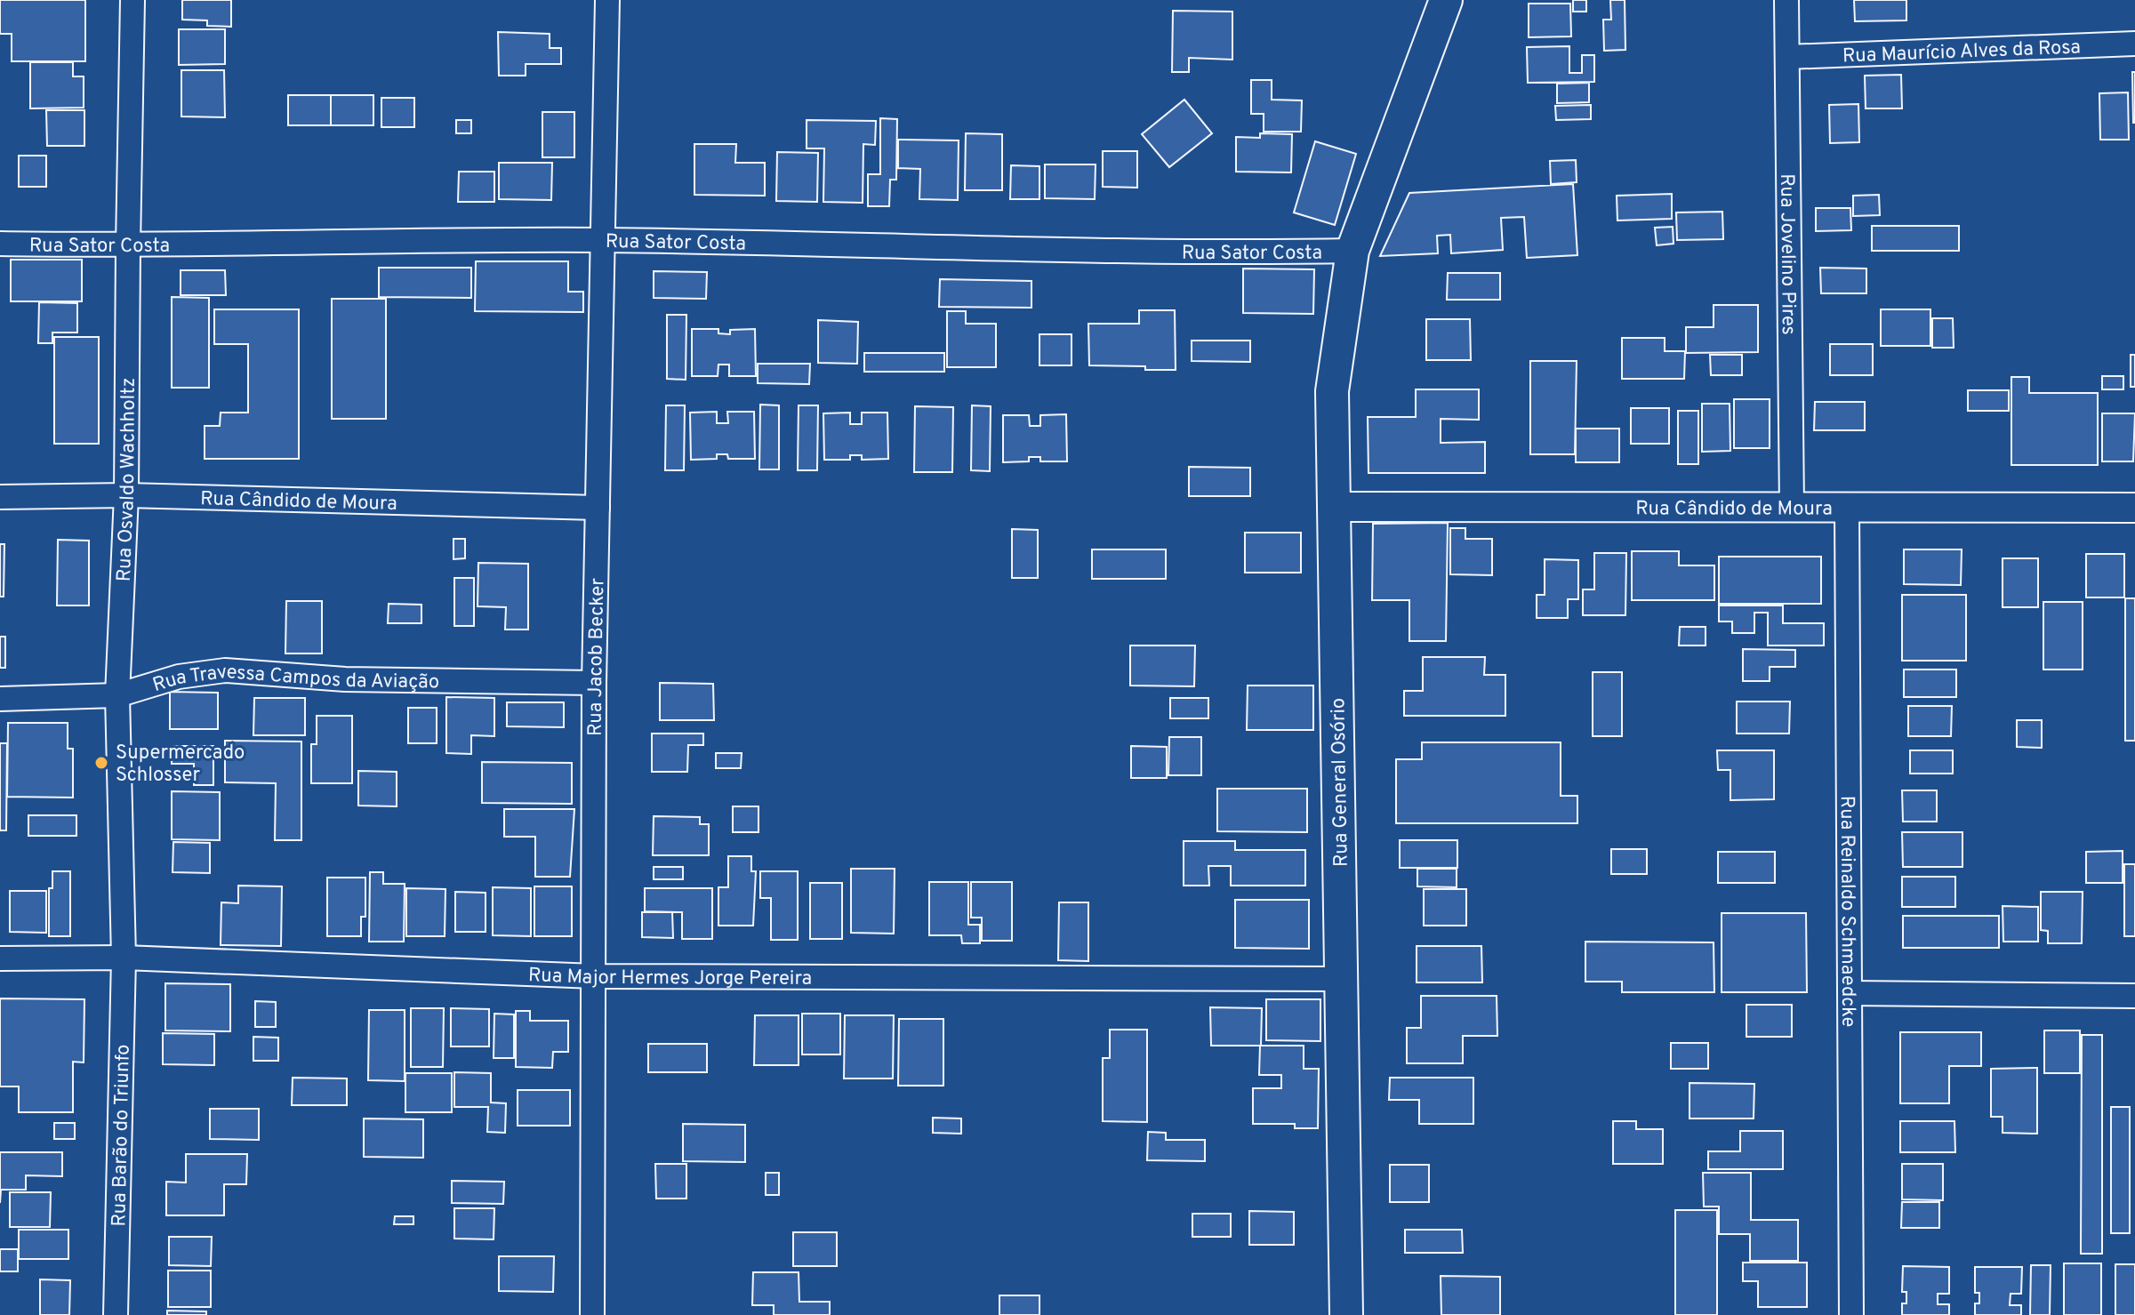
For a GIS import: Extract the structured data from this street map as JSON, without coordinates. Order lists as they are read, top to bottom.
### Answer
{
  "streets": {
    "main road": ["Rua General Osório"],
    "street": [
      "Rua Maurício Alves da Rosa",
      "Rua Sator Costa",
      "Rua Jovelino Pires",
      "Rua Osvaldo Wachholtz",
      "Rua Cândido de Moura",
      "Rua Jacob Becker",
      "Rua Travessa Campos da Aviação",
      "Rua Reinaldo Schmaedcke",
      "Rua Major Hermes Jorge Pereira",
      "Rua Barão do Triunfo"
    ]
  },
  "crossings": [
    ["Rua Maurício Alves da Rosa", "Rua Jovelino Pires"],
    ["Rua Sator Costa", "Rua Osvaldo Wachholtz"],
    ["Rua Sator Costa", "Rua Jacob Becker"],
    ["Rua Sator Costa", "Rua General Osório"],
    ["Rua Jovelino Pires", "Rua Cândido de Moura"],
    ["Rua Osvaldo Wachholtz", "Rua Cândido de Moura"],
    ["Rua Osvaldo Wachholtz", "Rua Travessa Campos da Aviação"],
    ["Rua Osvaldo Wachholtz", "Rua Major Hermes Jorge Pereira"],
    ["Rua Osvaldo Wachholtz", "Rua Barão do Triunfo"],
    ["Rua Cândido de Moura", "Rua Jacob Becker"],
    ["Rua Cândido de Moura", "Rua General Osório"],
    ["Rua Cândido de Moura", "Rua Reinaldo Schmaedcke"],
    ["Rua Jacob Becker", "Rua Travessa Campos da Aviação"],
    ["Rua Jacob Becker", "Rua Major Hermes Jorge Pereira"],
    ["Rua General Osório", "Rua Major Hermes Jorge Pereira"],
    ["Rua Major Hermes Jorge Pereira", "Rua Barão do Triunfo"]
  ],
  "places": ["Supermercado Schlosser"]
}
